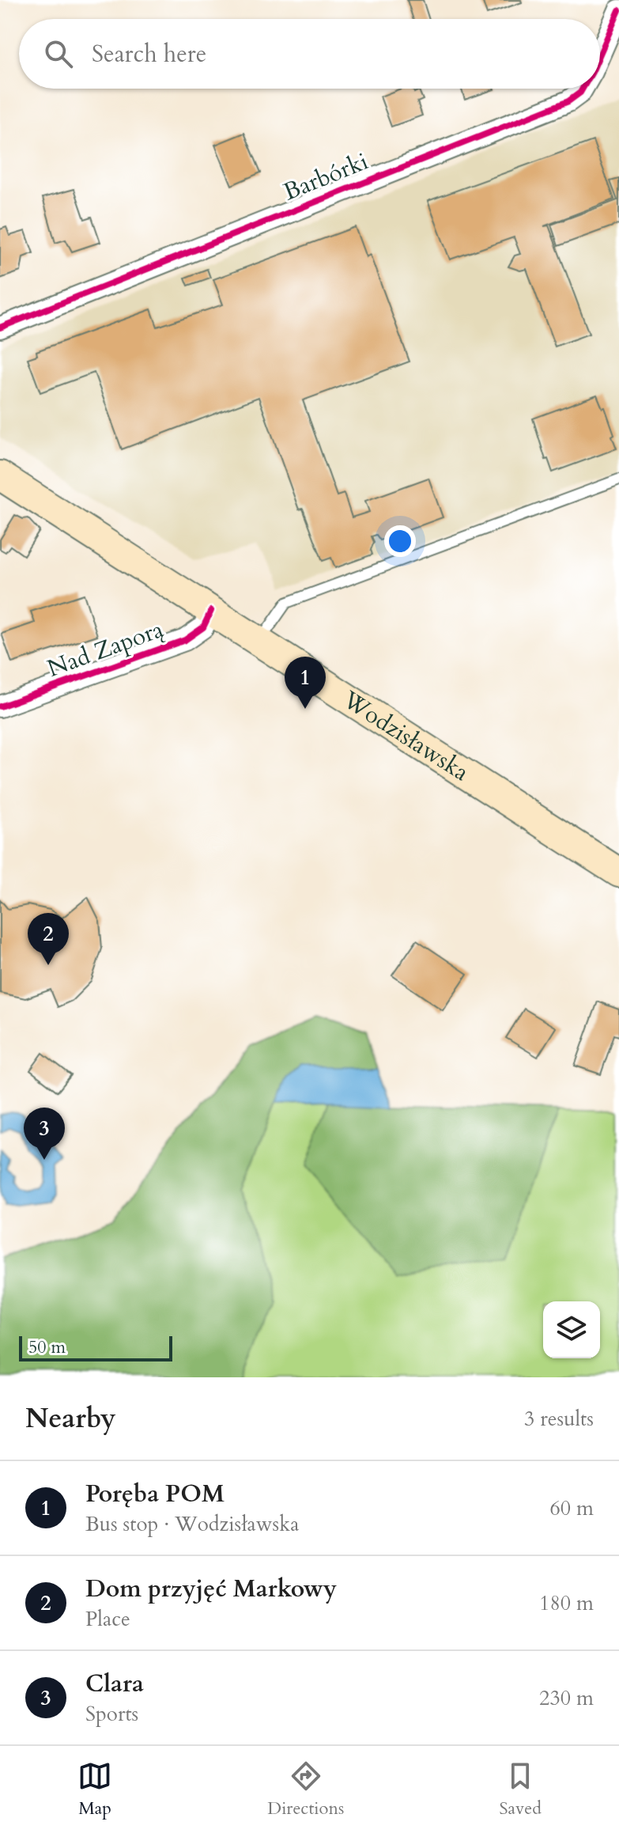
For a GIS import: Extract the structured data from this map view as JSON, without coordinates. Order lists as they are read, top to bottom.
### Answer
{
  "streets": {
    "main road": ["Wodzisławska"],
    "street": ["Barbórki", "Nad Zaporą"]
  },
  "crossings": [
    ["Nad Zaporą", "Wodzisławska"]
  ],
  "scale_bar": "50 m",
  "page": {
    "search": "Search here",
    "pins": ["1", "2", "3"],
    "scale": "50 m",
    "heading": ["Nearby", "3 results"],
    "list": [
      {
        "mark": "1",
        "name": "Poręba POM",
        "note": "Bus stop · Wodzisławska",
        "value": "60 m"
      },
      {
        "mark": "2",
        "name": "Dom przyjęć Markowy",
        "note": "Place",
        "value": "180 m"
      },
      {
        "mark": "3",
        "name": "Clara",
        "note": "Sports",
        "value": "230 m"
      }
    ],
    "nav": ["Map", "Directions", "Saved"]
  }
}
